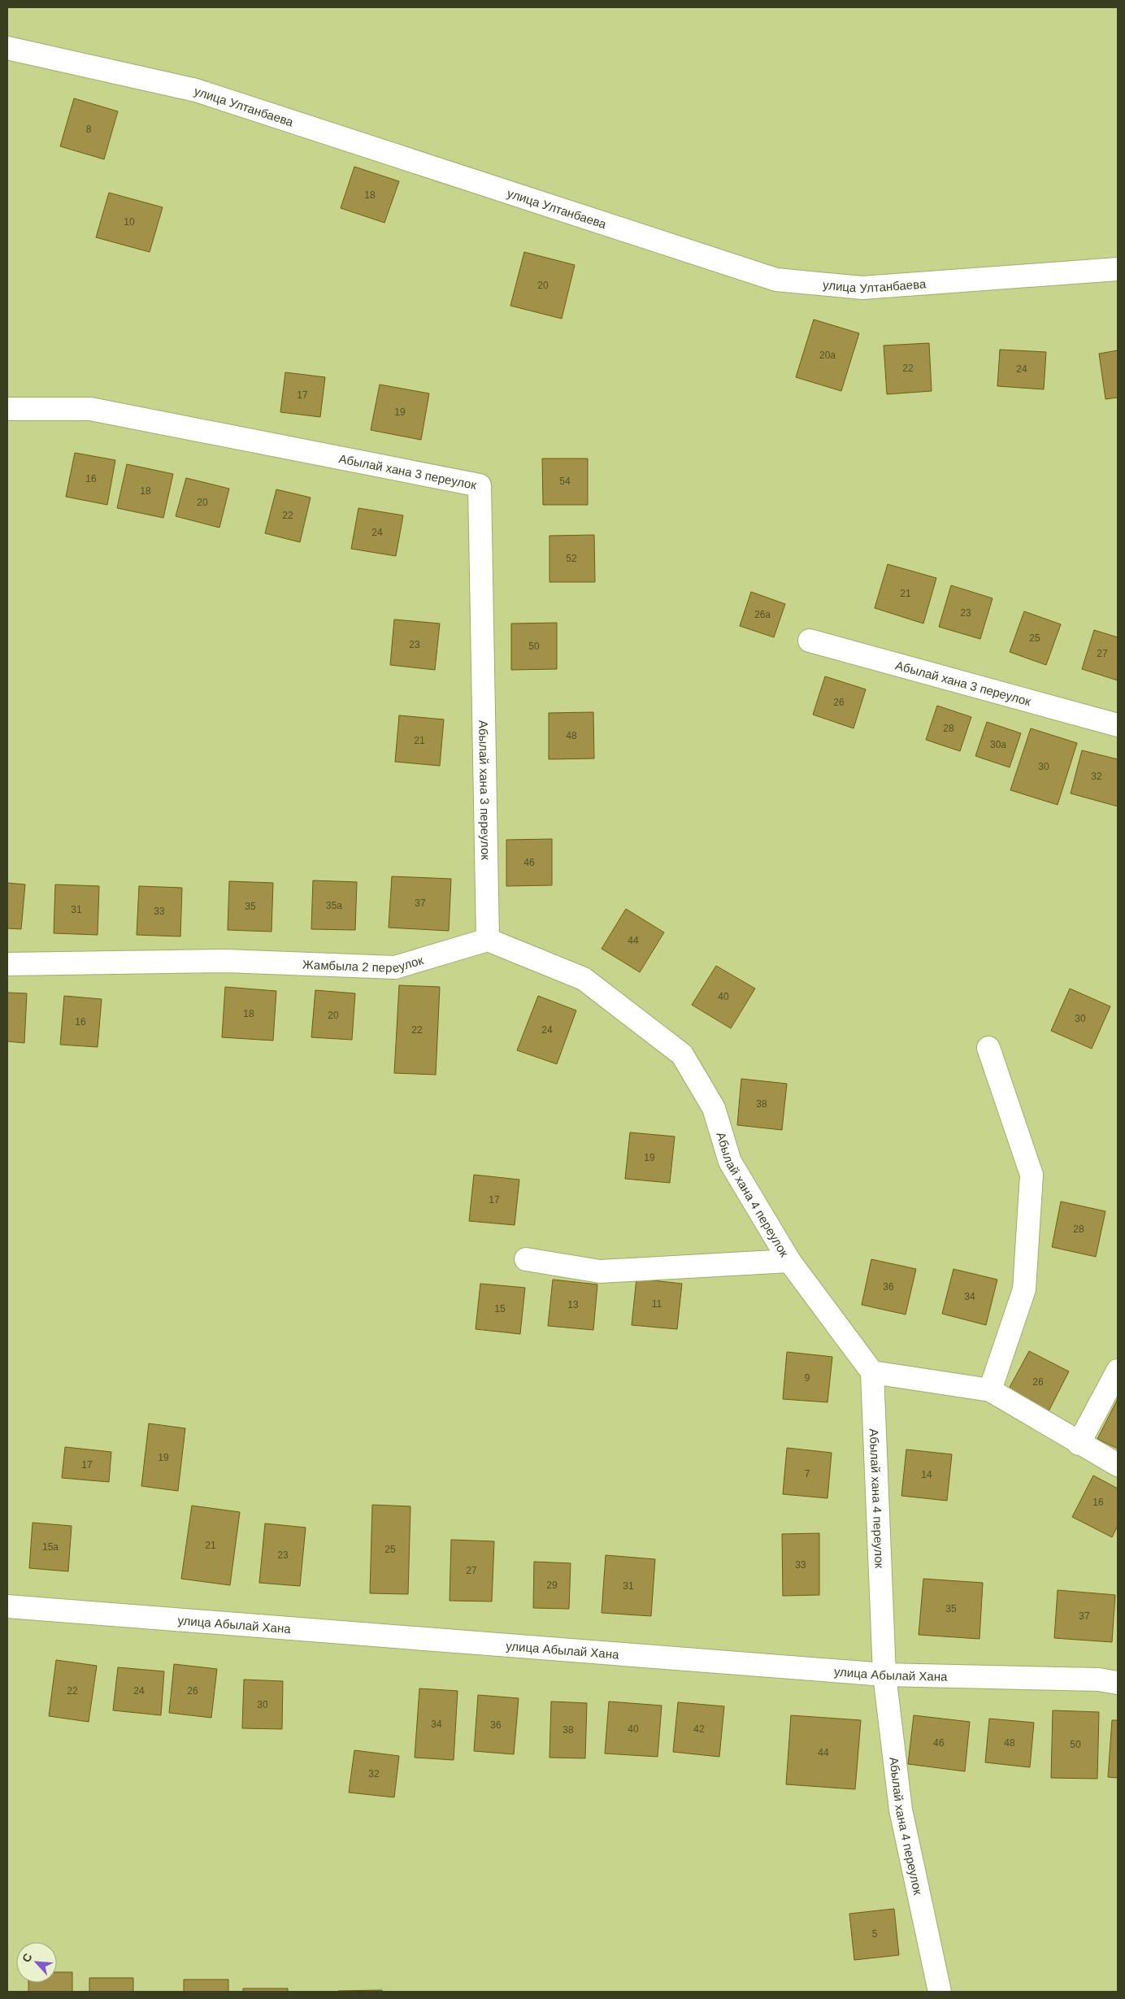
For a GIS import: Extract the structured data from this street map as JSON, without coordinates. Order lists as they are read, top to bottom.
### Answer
{
  "streets": {
    "street": [
      "улица Ултанбаева",
      "Абылай хана 3 переулок",
      "Жамбыла 2 переулок",
      "Абылай хана 4 переулок",
      "улица Абылай Хана"
    ]
  },
  "crossings": [
    ["Абылай хана 3 переулок", "Жамбыла 2 переулок"],
    ["Абылай хана 3 переулок", "Абылай хана 4 переулок"],
    ["Жамбыла 2 переулок", "Абылай хана 4 переулок"],
    ["Абылай хана 4 переулок", "улица Абылай Хана"]
  ],
  "house_numbers": [
    "8",
    "18",
    "10",
    "20",
    "20a",
    "22",
    "24",
    "17",
    "19",
    "16",
    "54",
    "18",
    "20",
    "22",
    "24",
    "52",
    "21",
    "23",
    "26а",
    "25",
    "23",
    "50",
    "27",
    "26",
    "28",
    "48",
    "21",
    "30а",
    "30",
    "32",
    "46",
    "37",
    "35a",
    "35",
    "31",
    "33",
    "44",
    "40",
    "18",
    "20",
    "30",
    "16",
    "22",
    "24",
    "38",
    "19",
    "17",
    "28",
    "36",
    "34",
    "11",
    "13",
    "15",
    "9",
    "26",
    "19",
    "17",
    "7",
    "14",
    "16",
    "21",
    "15a",
    "25",
    "23",
    "33",
    "27",
    "29",
    "31",
    "35",
    "37",
    "22",
    "24",
    "26",
    "30",
    "34",
    "36",
    "40",
    "42",
    "38",
    "46",
    "48",
    "50",
    "44",
    "32",
    "5"
  ],
  "north": "top left"
}
